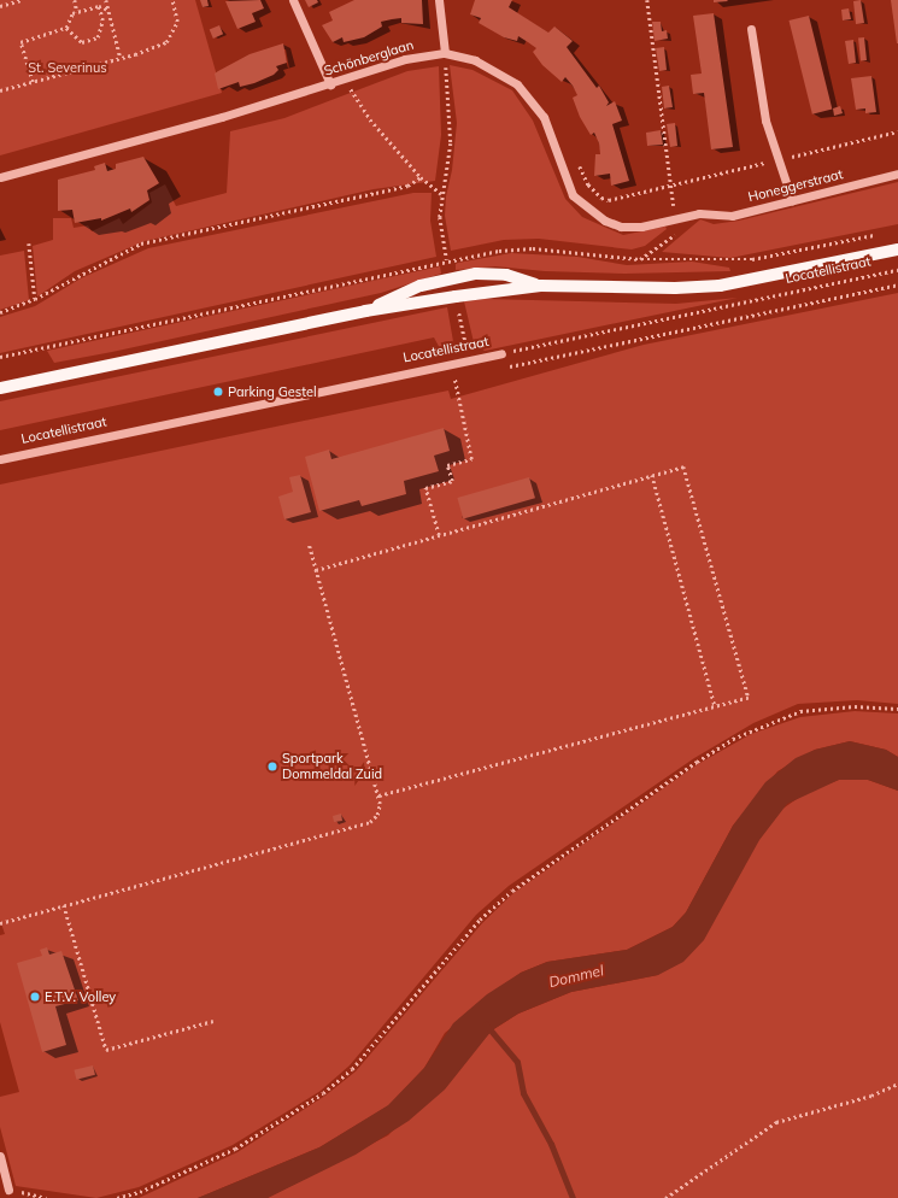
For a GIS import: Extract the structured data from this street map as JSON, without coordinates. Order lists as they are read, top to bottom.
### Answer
{
  "streets": {
    "main road": ["Locatellistraat"],
    "street": ["Schönberglaan", "Honeggerstraat"]
  },
  "crossings": [
    ["Schönberglaan", "Honeggerstraat"]
  ],
  "water": ["Dommel"],
  "parks": ["St. Severinus"],
  "places": ["Parking Gestel", "Sportpark Dommeldal Zuid", "E.T.V. Volley"]
}
